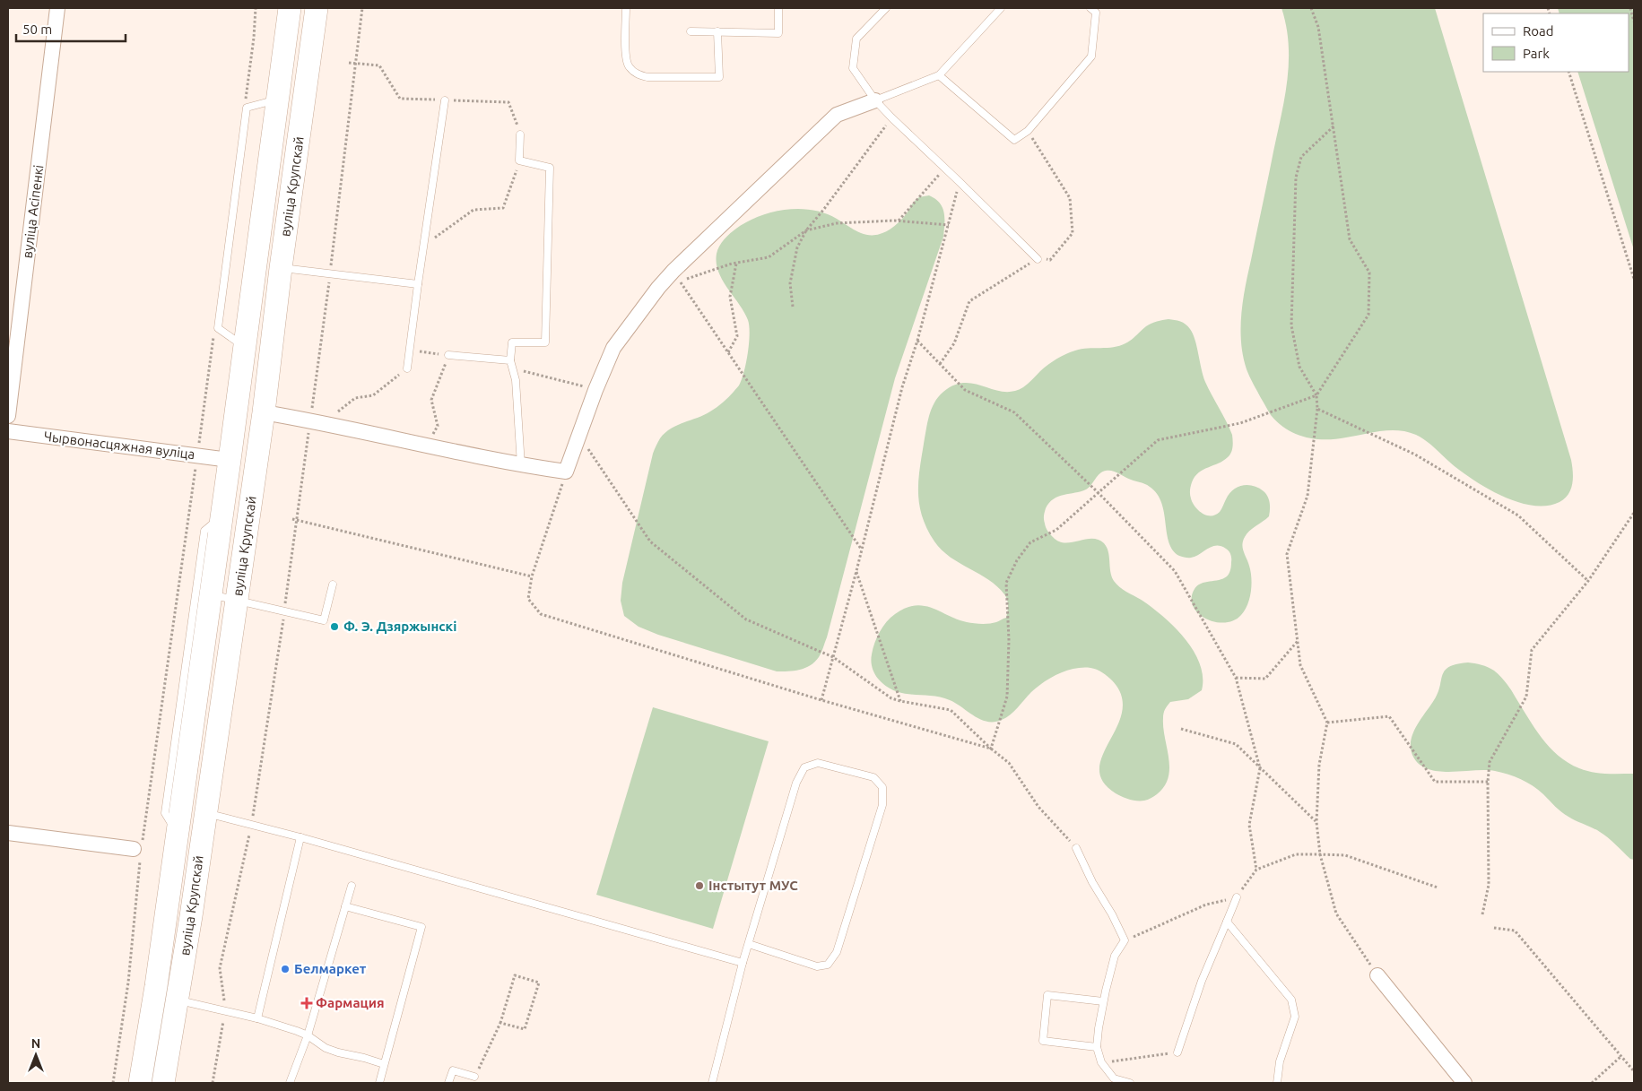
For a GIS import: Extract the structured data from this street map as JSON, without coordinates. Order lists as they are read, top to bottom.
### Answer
{
  "streets": {
    "main road": ["вуліца Крупскай"],
    "street": ["вуліца Асіпенкі", "Чырвонасцяжная вуліца"]
  },
  "crossings": [
    ["вуліца Крупскай", "Чырвонасцяжная вуліца"]
  ],
  "places": {
    "other": ["Ф. Э. Дзяржынскі", "Інстытут МУС", "Белмаркет"],
    "health": ["Фармация"]
  },
  "legend": ["Road", "Park"],
  "scale_bar": "50 m",
  "north": "top"
}
